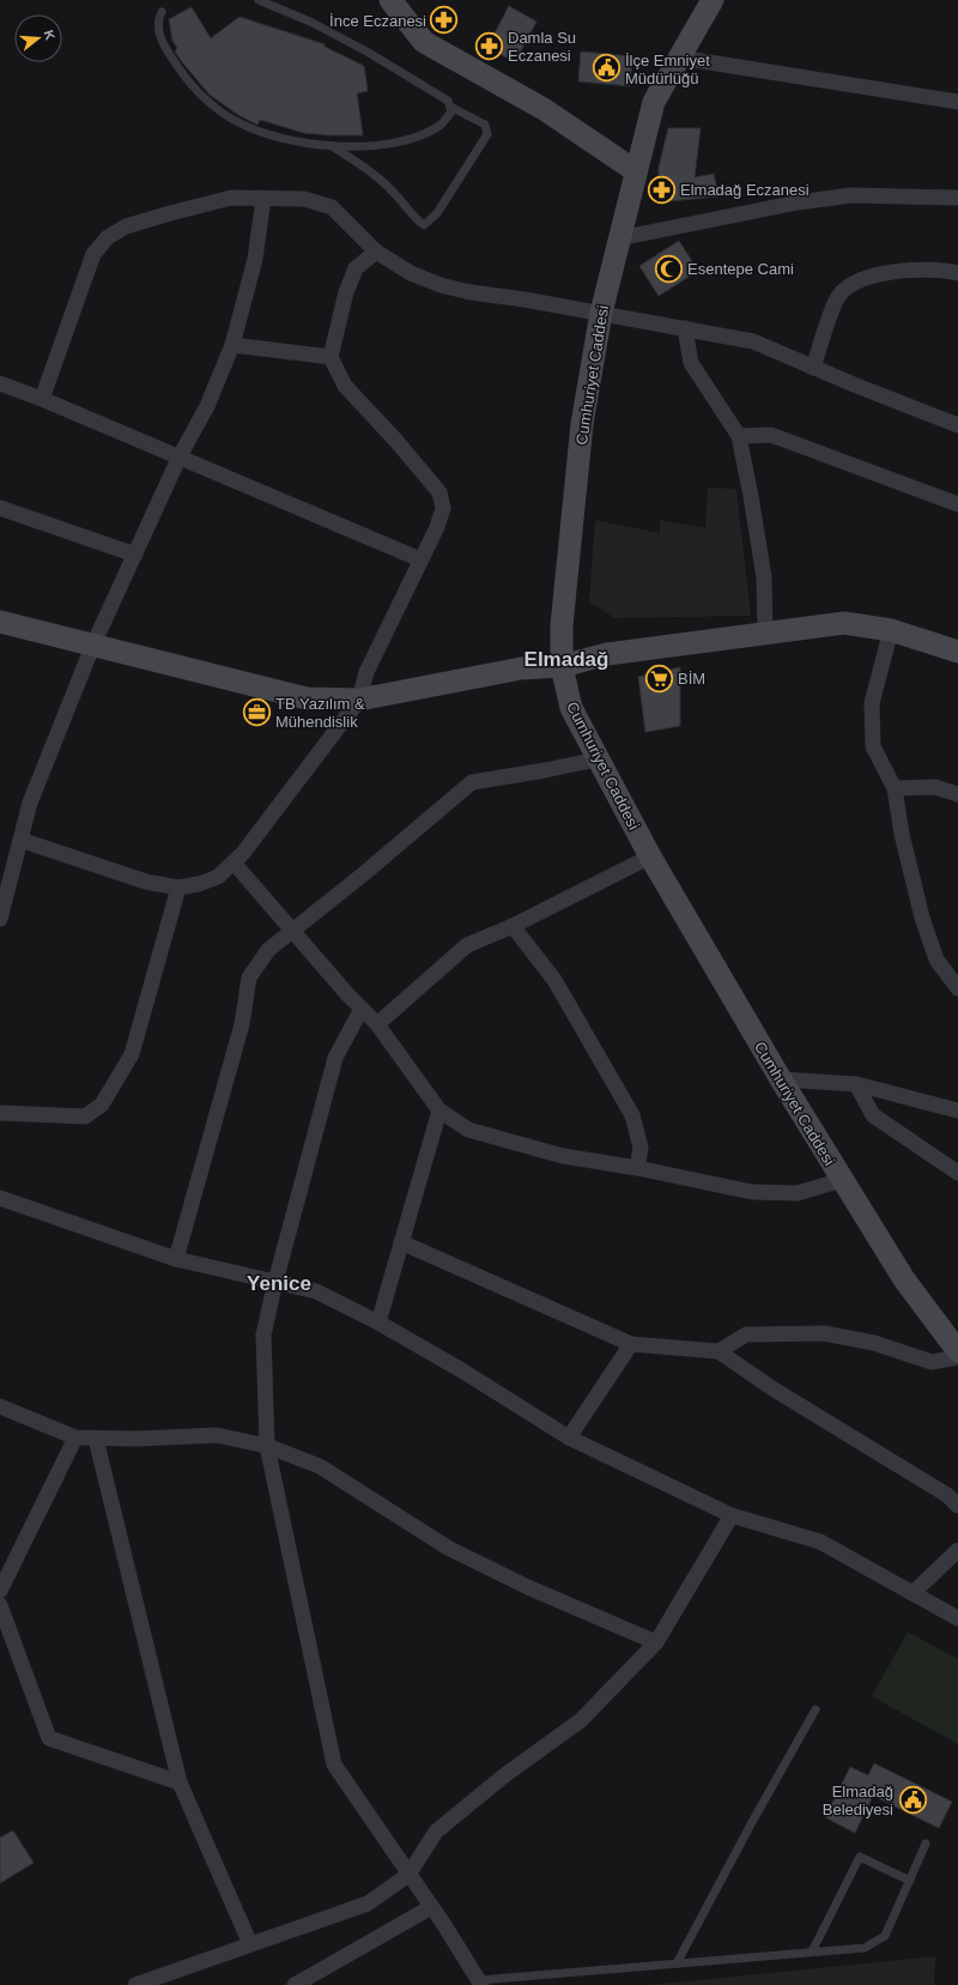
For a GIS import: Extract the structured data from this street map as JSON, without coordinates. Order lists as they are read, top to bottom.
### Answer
{
  "streets": {
    "street": ["Cumhuriyet Caddesi"]
  },
  "districts": ["Elmadağ", "Yenice"],
  "places": {
    "pharmacy": ["İnce Eczanesi", "Damla Su Eczanesi", "Elmadağ Eczanesi"],
    "public building": ["İlçe Emniyet Müdürlüğü", "Elmadağ Belediyesi"],
    "mosque": ["Esentepe Cami"],
    "supermarket": ["BİM"],
    "office": ["TB Yazılım & Mühendislik"]
  },
  "north": "right"
}
